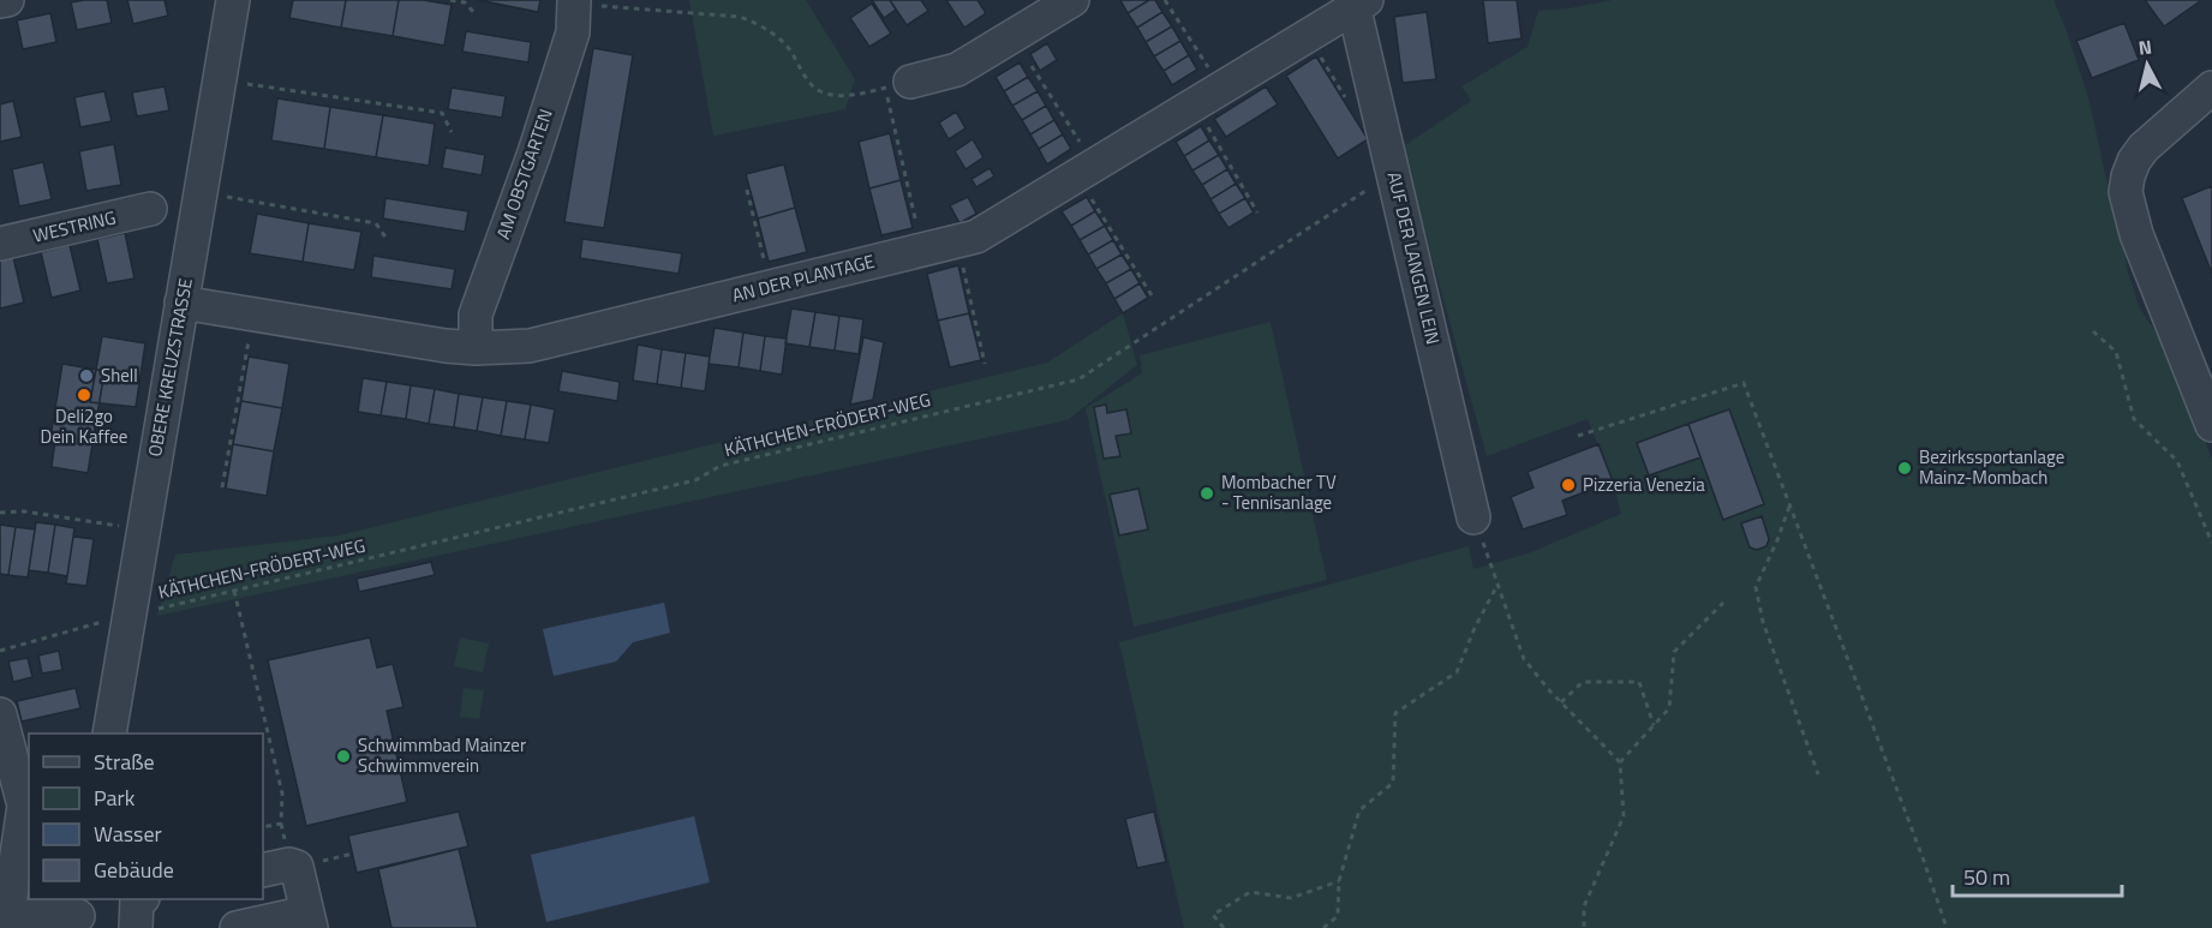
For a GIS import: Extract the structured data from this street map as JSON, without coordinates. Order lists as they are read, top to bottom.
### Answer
{
  "streets": {
    "street": [
      "AM OBSTGARTEN",
      "WESTRING",
      "AUF DER LANGEN LEIN",
      "AN DER PLANTAGE",
      "OBERE KREUZSTRASSE"
    ],
    "path": ["KÄTHCHEN-FRÖDERT-WEG"]
  },
  "crossings": [
    ["AM OBSTGARTEN", "AN DER PLANTAGE"],
    ["AUF DER LANGEN LEIN", "AN DER PLANTAGE"],
    ["AN DER PLANTAGE", "OBERE KREUZSTRASSE"]
  ],
  "places": [
    "Shell",
    "Deli2go Dein Kaffee",
    "Bezirkssportanlage Mainz-Mombach",
    "Pizzeria Venezia",
    "Mombacher TV - Tennisanlage",
    "Schwimmbad Mainzer Schwimmverein"
  ],
  "legend": [
    "Straße",
    "Park",
    "Wasser",
    "Gebäude"
  ],
  "scale_bar": "50 m",
  "north": "top"
}
